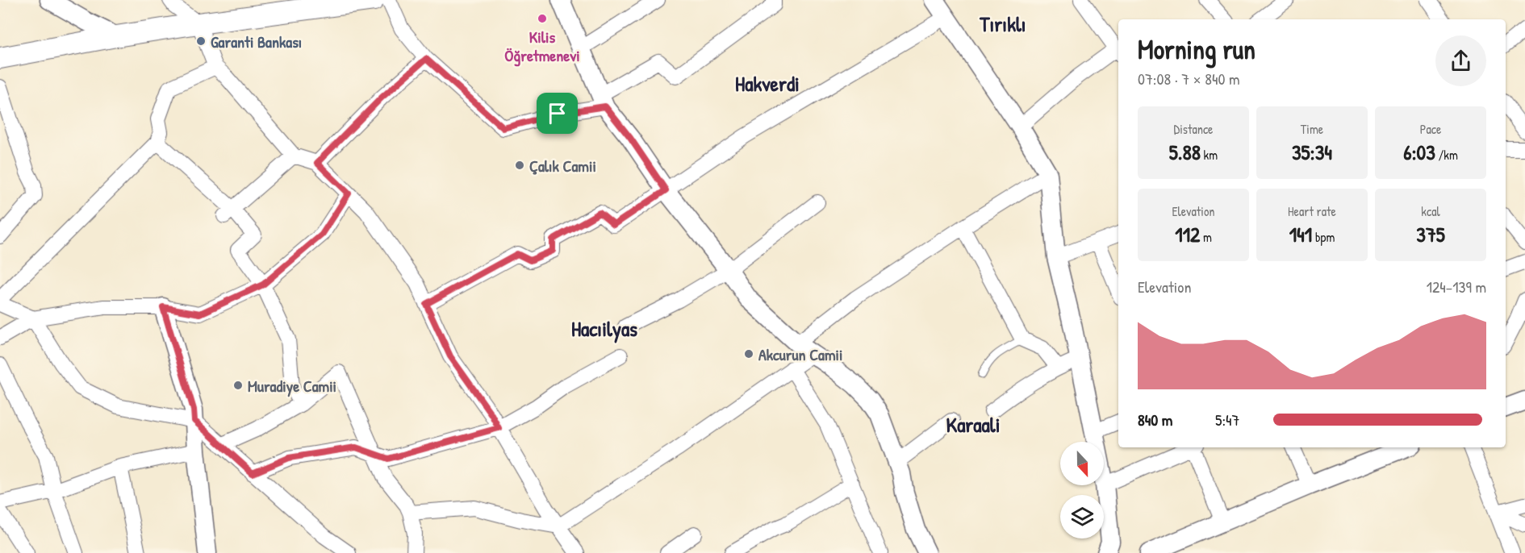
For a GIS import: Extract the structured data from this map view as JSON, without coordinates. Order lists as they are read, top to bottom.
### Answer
{
  "districts": [
    "Tırıklı",
    "Hakverdi",
    "Hacıilyas",
    "Karaali"
  ],
  "places": [
    "Kilis Öğretmenevi",
    "Garanti Bankası",
    "Çalık Camii",
    "Akcurun Camii",
    "Muradiye Camii"
  ],
  "north": "bottom",
  "page": {
    "heading": ["Morning run", "07:08 · 7 × 840 m"],
    "stats": [
      ["Distance", "5.88 km"],
      ["Time", "35:34"],
      ["Pace", "6:03 /km"],
      ["Elevation", "112 m"],
      ["Heart rate", "141 bpm"],
      ["kcal", "375"]
    ],
    "chart": ["Elevation", "124–139 m"],
    "list": [
      {
        "name": "840 m",
        "note": "5:47"
      }
    ]
  }
}
